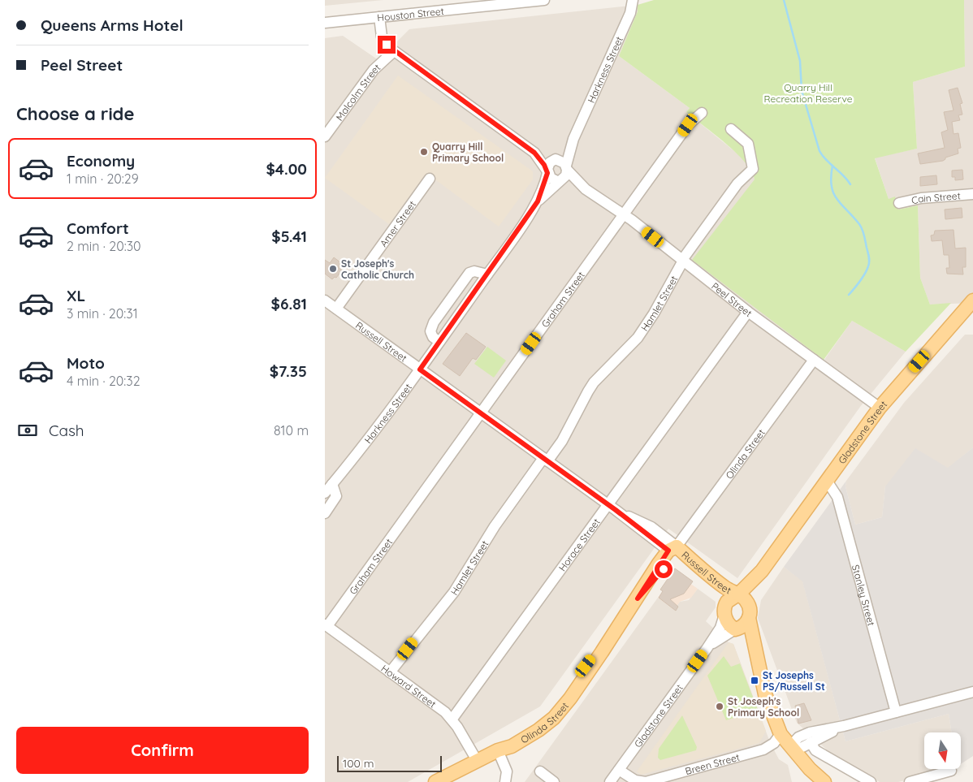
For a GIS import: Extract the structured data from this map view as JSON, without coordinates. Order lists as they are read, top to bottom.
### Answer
{
  "streets": {
    "main road": ["Russell Street", "Gladstone Street", "Olinda Street"],
    "street": [
      "Houston Street",
      "Harkness Street",
      "Malcolm Street",
      "Cain Street",
      "Amer Street",
      "Graham Street",
      "Peel Street",
      "Hamlet Street",
      "Horace Street",
      "Stanley Street",
      "Howard Street",
      "Breen Street"
    ]
  },
  "crossings": [
    ["Harkness Street", "Peel Street"],
    ["Harkness Street", "Russell Street"],
    ["Amer Street", "Russell Street"],
    ["Graham Street", "Peel Street"],
    ["Graham Street", "Russell Street"],
    ["Graham Street", "Howard Street"],
    ["Peel Street", "Hamlet Street"],
    ["Peel Street", "Gladstone Street"],
    ["Peel Street", "Olinda Street"],
    ["Peel Street", "Horace Street"],
    ["Hamlet Street", "Russell Street"],
    ["Hamlet Street", "Howard Street"],
    ["Russell Street", "Gladstone Street"],
    ["Russell Street", "Olinda Street"],
    ["Russell Street", "Horace Street"],
    ["Gladstone Street", "Stanley Street"],
    ["Gladstone Street", "Breen Street"],
    ["Olinda Street", "Howard Street"],
    ["Horace Street", "Howard Street"]
  ],
  "parks": ["Quarry Hill Recreation Reserve"],
  "places": {
    "other": ["Quarry Hill Primary School", "St Joseph's Catholic Church", "St Joseph's Primary School"],
    "transit": ["St Josephs PS/Russell St"]
  },
  "scale_bar": "100 m",
  "north": "bottom",
  "page": {
    "banner": ["Queens Arms Hotel", "Peel Street"],
    "heading": "Choose a ride",
    "list": [
      {
        "name": "Economy",
        "note": "1 min · 20:29",
        "value": "$4.00"
      },
      {
        "name": "Comfort",
        "note": "2 min · 20:30",
        "value": "$5.41"
      },
      {
        "name": "XL",
        "note": "3 min · 20:31",
        "value": "$6.81"
      },
      {
        "name": "Moto",
        "note": "4 min · 20:32",
        "value": "$7.35"
      }
    ],
    "pay": ["Cash", "810 m"],
    "buttons": "Confirm",
    "scale": "100 m"
  }
}
